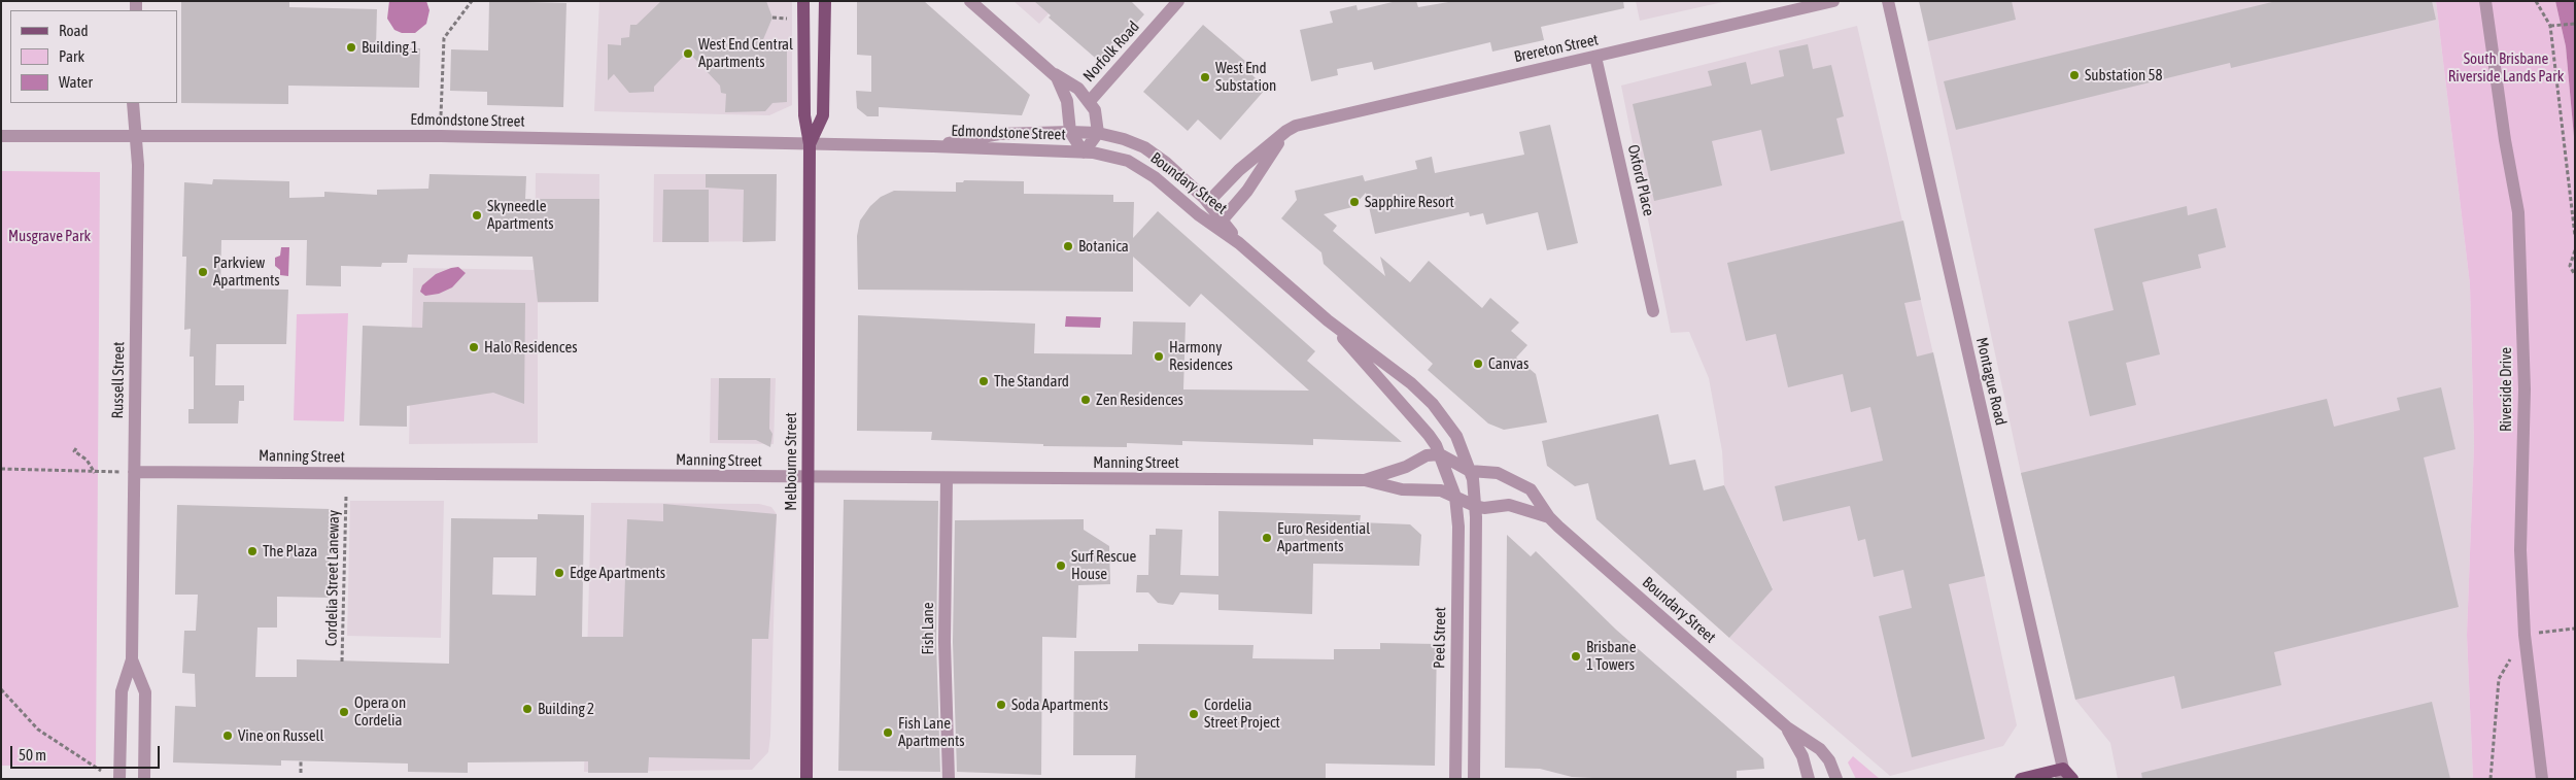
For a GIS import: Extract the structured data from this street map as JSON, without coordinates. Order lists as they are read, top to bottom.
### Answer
{
  "streets": {
    "main road": ["Melbourne Street"],
    "street": [
      "Brereton Street",
      "Norfolk Road",
      "Edmondstone Street",
      "Oxford Place",
      "Boundary Street",
      "Russell Street",
      "Montague Road",
      "Riverside Drive",
      "Manning Street",
      "Fish Lane",
      "Peel Street"
    ],
    "path": ["Cordelia Street Laneway"]
  },
  "crossings": [
    ["Brereton Street", "Oxford Place"],
    ["Brereton Street", "Boundary Street"],
    ["Edmondstone Street", "Boundary Street"],
    ["Edmondstone Street", "Russell Street"],
    ["Edmondstone Street", "Melbourne Street"],
    ["Boundary Street", "Manning Street"],
    ["Boundary Street", "Peel Street"],
    ["Russell Street", "Manning Street"],
    ["Manning Street", "Melbourne Street"],
    ["Manning Street", "Fish Lane"],
    ["Manning Street", "Peel Street"]
  ],
  "parks": ["South Brisbane Riverside Lands Park", "Musgrave Park"],
  "places": [
    "Building 1",
    "West End Central Apartments",
    "Substation 58",
    "West End Substation",
    "Sapphire Resort",
    "Skyneedle Apartments",
    "Botanica",
    "Parkview Apartments",
    "Halo Residences",
    "Harmony Residences",
    "Canvas",
    "The Standard",
    "Zen Residences",
    "Euro Residential Apartments",
    "The Plaza",
    "Surf Rescue House",
    "Edge Apartments",
    "Brisbane 1 Towers",
    "Soda Apartments",
    "Building 2",
    "Opera on Cordelia",
    "Cordelia Street Project",
    "Fish Lane Apartments",
    "Vine on Russell"
  ],
  "legend": ["Road", "Park", "Water"],
  "scale_bar": "50 m"
}
